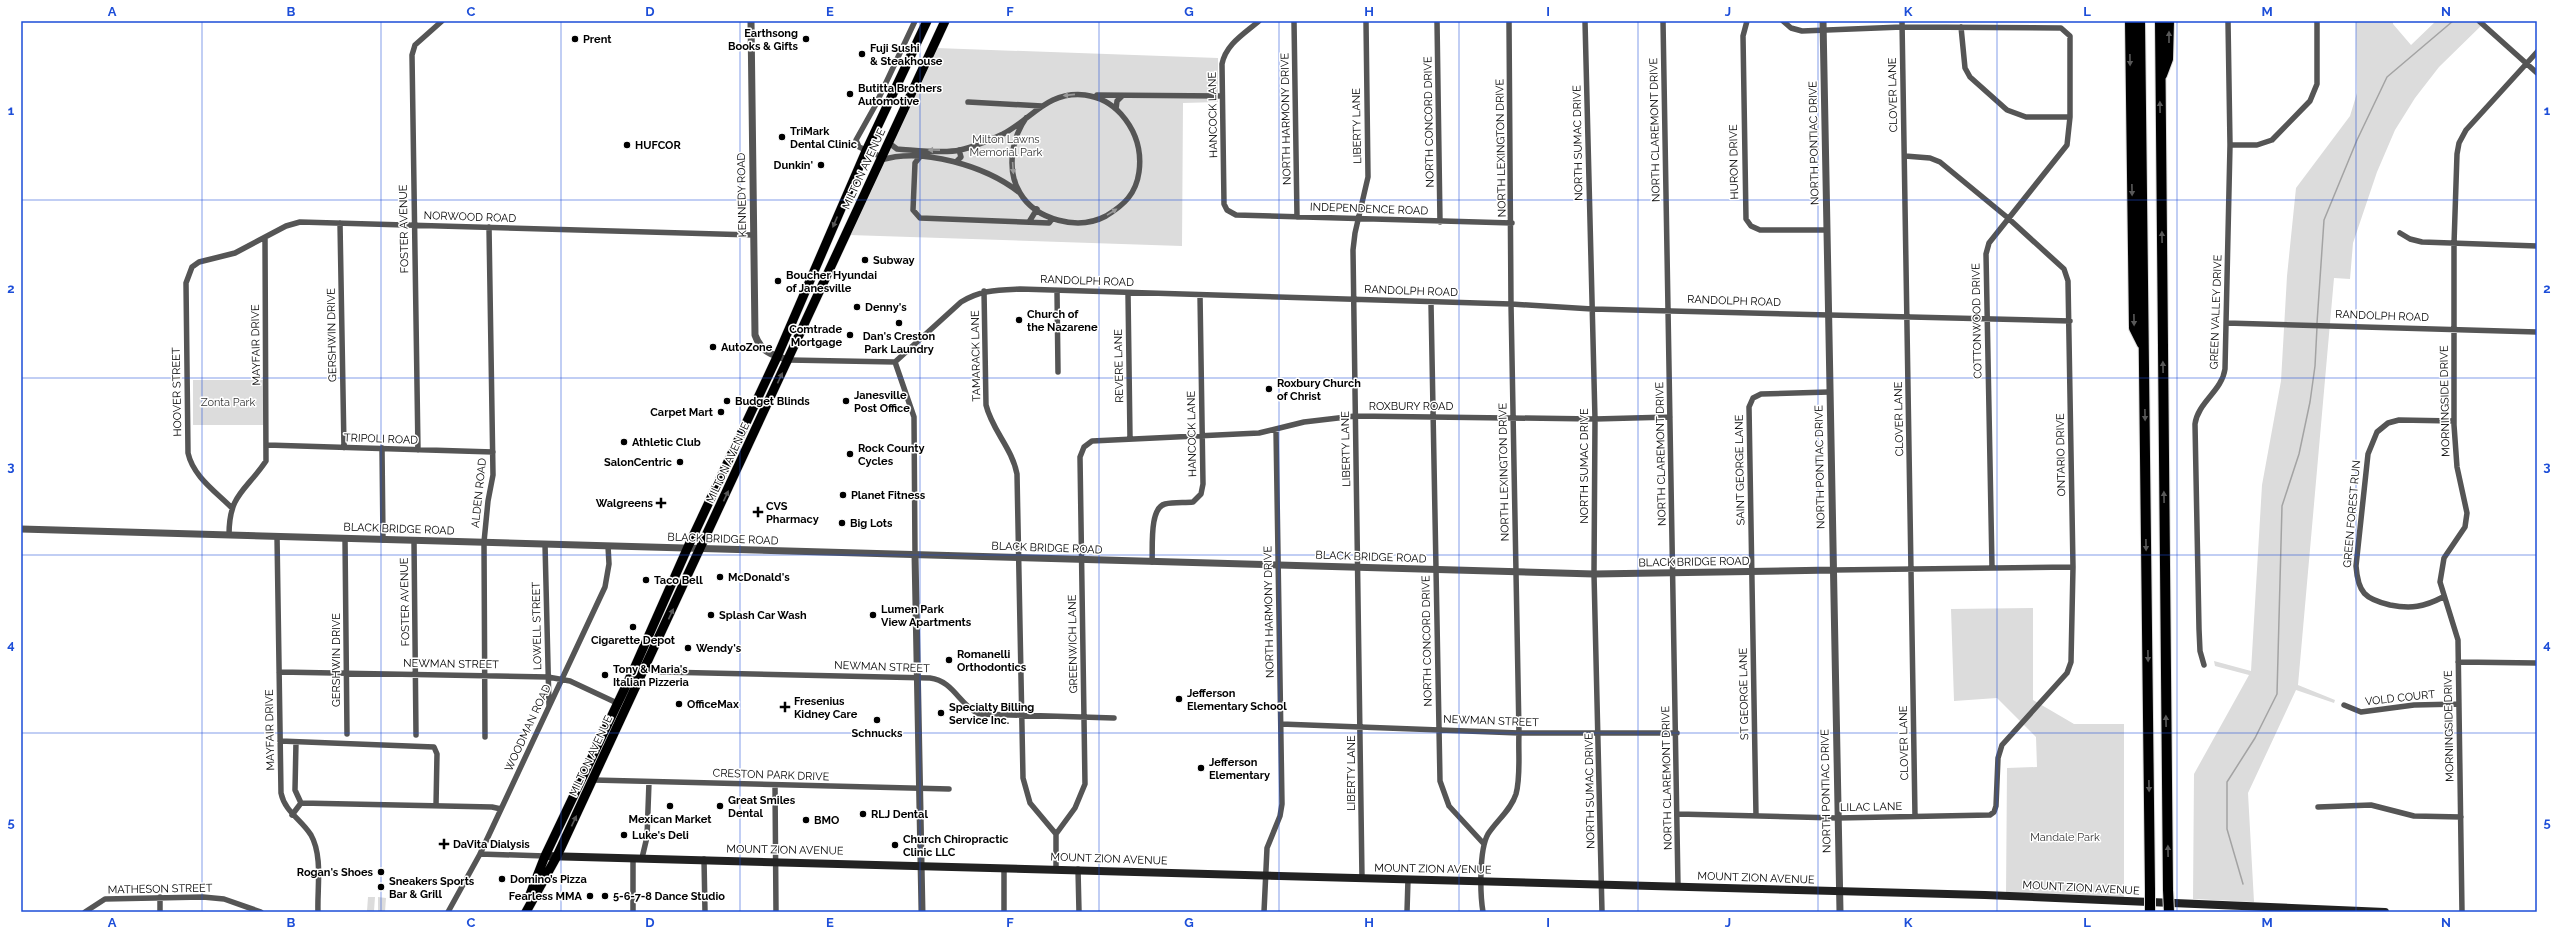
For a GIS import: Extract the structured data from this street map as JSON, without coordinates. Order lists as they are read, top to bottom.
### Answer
{
  "streets": {
    "main road": ["MILTON AVENUE", "MOUNT ZION AVENUE"],
    "street": [
      "CLOVER LANE",
      "HANCOCK LANE",
      "NORTH HARMONY DRIVE",
      "NORTH CONCORD DRIVE",
      "LIBERTY LANE",
      "NORTH CLAREMONT DRIVE",
      "NORTH SUMAC DRIVE",
      "NORTH PONTIAC DRIVE",
      "NORTH LEXINGTON DRIVE",
      "HURON DRIVE",
      "KENNEDY ROAD",
      "INDEPENDENCE ROAD",
      "NORWOOD ROAD",
      "FOSTER AVENUE",
      "RANDOLPH ROAD",
      "GREEN VALLEY DRIVE",
      "COTTONWOOD DRIVE",
      "GERSHWIN DRIVE",
      "MAYFAIR DRIVE",
      "TAMARACK LANE",
      "REVERE LANE",
      "HOOVER STREET",
      "MORNINGSIDE DRIVE",
      "ROXBURY ROAD",
      "TRIPOLI ROAD",
      "ONTARIO DRIVE",
      "SAINT GEORGE LANE",
      "ALDEN ROAD",
      "GREEN FOREST RUN",
      "BLACK BRIDGE ROAD",
      "LOWELL STREET",
      "GREENWICH LANE",
      "NEWMAN STREET",
      "ST GEORGE LANE",
      "VOLD COURT",
      "WOODMAN ROAD",
      "CRESTON PARK DRIVE",
      "LILAC LANE",
      "MATHESON STREET"
    ]
  },
  "crossings": [
    ["CLOVER LANE", "RANDOLPH ROAD"],
    ["CLOVER LANE", "ONTARIO DRIVE"],
    ["CLOVER LANE", "BLACK BRIDGE ROAD"],
    ["CLOVER LANE", "LILAC LANE"],
    ["HANCOCK LANE", "INDEPENDENCE ROAD"],
    ["HANCOCK LANE", "RANDOLPH ROAD"],
    ["HANCOCK LANE", "ROXBURY ROAD"],
    ["HANCOCK LANE", "BLACK BRIDGE ROAD"],
    ["NORTH HARMONY DRIVE", "INDEPENDENCE ROAD"],
    ["NORTH HARMONY DRIVE", "ROXBURY ROAD"],
    ["NORTH HARMONY DRIVE", "BLACK BRIDGE ROAD"],
    ["NORTH HARMONY DRIVE", "NEWMAN STREET"],
    ["NORTH HARMONY DRIVE", "MOUNT ZION AVENUE"],
    ["NORTH CONCORD DRIVE", "NORTH LEXINGTON DRIVE"],
    ["NORTH CONCORD DRIVE", "INDEPENDENCE ROAD"],
    ["NORTH CONCORD DRIVE", "RANDOLPH ROAD"],
    ["NORTH CONCORD DRIVE", "ROXBURY ROAD"],
    ["NORTH CONCORD DRIVE", "BLACK BRIDGE ROAD"],
    ["NORTH CONCORD DRIVE", "NEWMAN STREET"],
    ["LIBERTY LANE", "INDEPENDENCE ROAD"],
    ["LIBERTY LANE", "RANDOLPH ROAD"],
    ["LIBERTY LANE", "ROXBURY ROAD"],
    ["LIBERTY LANE", "BLACK BRIDGE ROAD"],
    ["LIBERTY LANE", "NEWMAN STREET"],
    ["LIBERTY LANE", "MOUNT ZION AVENUE"],
    ["NORTH CLAREMONT DRIVE", "RANDOLPH ROAD"],
    ["NORTH CLAREMONT DRIVE", "ROXBURY ROAD"],
    ["NORTH CLAREMONT DRIVE", "BLACK BRIDGE ROAD"],
    ["NORTH CLAREMONT DRIVE", "NEWMAN STREET"],
    ["NORTH CLAREMONT DRIVE", "LILAC LANE"],
    ["NORTH CLAREMONT DRIVE", "MOUNT ZION AVENUE"],
    ["NORTH SUMAC DRIVE", "RANDOLPH ROAD"],
    ["NORTH SUMAC DRIVE", "ROXBURY ROAD"],
    ["NORTH SUMAC DRIVE", "BLACK BRIDGE ROAD"],
    ["NORTH SUMAC DRIVE", "NEWMAN STREET"],
    ["NORTH SUMAC DRIVE", "MOUNT ZION AVENUE"],
    ["NORTH PONTIAC DRIVE", "HURON DRIVE"],
    ["NORTH PONTIAC DRIVE", "RANDOLPH ROAD"],
    ["NORTH PONTIAC DRIVE", "SAINT GEORGE LANE"],
    ["NORTH PONTIAC DRIVE", "BLACK BRIDGE ROAD"],
    ["NORTH PONTIAC DRIVE", "LILAC LANE"],
    ["NORTH PONTIAC DRIVE", "MOUNT ZION AVENUE"],
    ["NORTH LEXINGTON DRIVE", "INDEPENDENCE ROAD"],
    ["NORTH LEXINGTON DRIVE", "RANDOLPH ROAD"],
    ["NORTH LEXINGTON DRIVE", "ROXBURY ROAD"],
    ["NORTH LEXINGTON DRIVE", "BLACK BRIDGE ROAD"],
    ["NORTH LEXINGTON DRIVE", "NEWMAN STREET"],
    ["NORTH LEXINGTON DRIVE", "MOUNT ZION AVENUE"],
    ["MILTON AVENUE", "KENNEDY ROAD"],
    ["MILTON AVENUE", "BLACK BRIDGE ROAD"],
    ["MILTON AVENUE", "NEWMAN STREET"],
    ["MILTON AVENUE", "CRESTON PARK DRIVE"],
    ["MILTON AVENUE", "MOUNT ZION AVENUE"],
    ["KENNEDY ROAD", "NORWOOD ROAD"],
    ["NORWOOD ROAD", "FOSTER AVENUE"],
    ["NORWOOD ROAD", "GERSHWIN DRIVE"],
    ["NORWOOD ROAD", "MAYFAIR DRIVE"],
    ["NORWOOD ROAD", "HOOVER STREET"],
    ["NORWOOD ROAD", "ALDEN ROAD"],
    ["FOSTER AVENUE", "TRIPOLI ROAD"],
    ["FOSTER AVENUE", "BLACK BRIDGE ROAD"],
    ["FOSTER AVENUE", "NEWMAN STREET"],
    ["RANDOLPH ROAD", "GREEN VALLEY DRIVE"],
    ["RANDOLPH ROAD", "COTTONWOOD DRIVE"],
    ["RANDOLPH ROAD", "TAMARACK LANE"],
    ["RANDOLPH ROAD", "REVERE LANE"],
    ["RANDOLPH ROAD", "MORNINGSIDE DRIVE"],
    ["RANDOLPH ROAD", "ONTARIO DRIVE"],
    ["COTTONWOOD DRIVE", "ONTARIO DRIVE"],
    ["COTTONWOOD DRIVE", "BLACK BRIDGE ROAD"],
    ["GERSHWIN DRIVE", "TRIPOLI ROAD"],
    ["GERSHWIN DRIVE", "BLACK BRIDGE ROAD"],
    ["GERSHWIN DRIVE", "NEWMAN STREET"],
    ["MAYFAIR DRIVE", "HOOVER STREET"],
    ["MAYFAIR DRIVE", "TRIPOLI ROAD"],
    ["MAYFAIR DRIVE", "BLACK BRIDGE ROAD"],
    ["MAYFAIR DRIVE", "NEWMAN STREET"],
    ["TAMARACK LANE", "BLACK BRIDGE ROAD"],
    ["TAMARACK LANE", "GREENWICH LANE"],
    ["TAMARACK LANE", "NEWMAN STREET"],
    ["REVERE LANE", "ROXBURY ROAD"],
    ["MORNINGSIDE DRIVE", "GREEN FOREST RUN"],
    ["MORNINGSIDE DRIVE", "VOLD COURT"],
    ["ROXBURY ROAD", "GREENWICH LANE"],
    ["TRIPOLI ROAD", "ALDEN ROAD"],
    ["ONTARIO DRIVE", "BLACK BRIDGE ROAD"],
    ["ONTARIO DRIVE", "LILAC LANE"],
    ["SAINT GEORGE LANE", "BLACK BRIDGE ROAD"],
    ["SAINT GEORGE LANE", "ST GEORGE LANE"],
    ["ALDEN ROAD", "BLACK BRIDGE ROAD"],
    ["ALDEN ROAD", "NEWMAN STREET"],
    ["BLACK BRIDGE ROAD", "LOWELL STREET"],
    ["BLACK BRIDGE ROAD", "GREENWICH LANE"],
    ["BLACK BRIDGE ROAD", "ST GEORGE LANE"],
    ["BLACK BRIDGE ROAD", "WOODMAN ROAD"],
    ["LOWELL STREET", "NEWMAN STREET"],
    ["LOWELL STREET", "WOODMAN ROAD"],
    ["GREENWICH LANE", "NEWMAN STREET"],
    ["NEWMAN STREET", "WOODMAN ROAD"],
    ["ST GEORGE LANE", "LILAC LANE"],
    ["WOODMAN ROAD", "MOUNT ZION AVENUE"]
  ],
  "parks": ["Milton Lawns Memorial Park", "Zonta Park", "Mandale Park"],
  "places": {
    "other": [
      "Prent",
      "Earthsong Books & Gifts",
      "Fuji Sushi & Steakhouse",
      "Butitta Brothers Automotive",
      "TriMark Dental Clinic",
      "HUFCOR",
      "Dunkin'",
      "Subway",
      "Boucher Hyundai of Janesville",
      "Denny's",
      "Church of the Nazarene",
      "Dan's Creston Park Laundry",
      "Comtrade Mortgage",
      "AutoZone",
      "Roxbury Church of Christ",
      "Budget Blinds",
      "Janesville Post Office",
      "Carpet Mart",
      "Athletic Club",
      "Rock County Cycles",
      "SalonCentric",
      "Planet Fitness",
      "Big Lots",
      "McDonald's",
      "Taco Bell",
      "Splash Car Wash",
      "Lumen Park View Apartments",
      "Cigarette Depot",
      "Wendy's",
      "Romanelli Orthodontics",
      "Tony & Maria's Italian Pizzeria",
      "Jefferson Elementary School",
      "OfficeMax",
      "Specialty Billing Service Inc.",
      "Schnucks",
      "Jefferson Elementary",
      "Mexican Market",
      "Great Smiles Dental",
      "RLJ Dental",
      "BMO",
      "Luke's Deli",
      "Church Chiropractic Clinic LLC",
      "Rogan's Shoes",
      "Domino’s Pizza",
      "Sneakers Sports Bar & Grill",
      "Fearless MMA",
      "5-6-7-8 Dance Studio"
    ],
    "health": [
      "Walgreens",
      "CVS Pharmacy",
      "Fresenius Kidney Care",
      "DaVita Dialysis"
    ]
  },
  "grid": {
    "columns": [
      "A",
      "B",
      "C",
      "D",
      "E",
      "F",
      "G",
      "H",
      "I",
      "J",
      "K",
      "L",
      "M",
      "N"
    ],
    "rows": [
      "1",
      "2",
      "3",
      "4",
      "5"
    ]
  }
}
